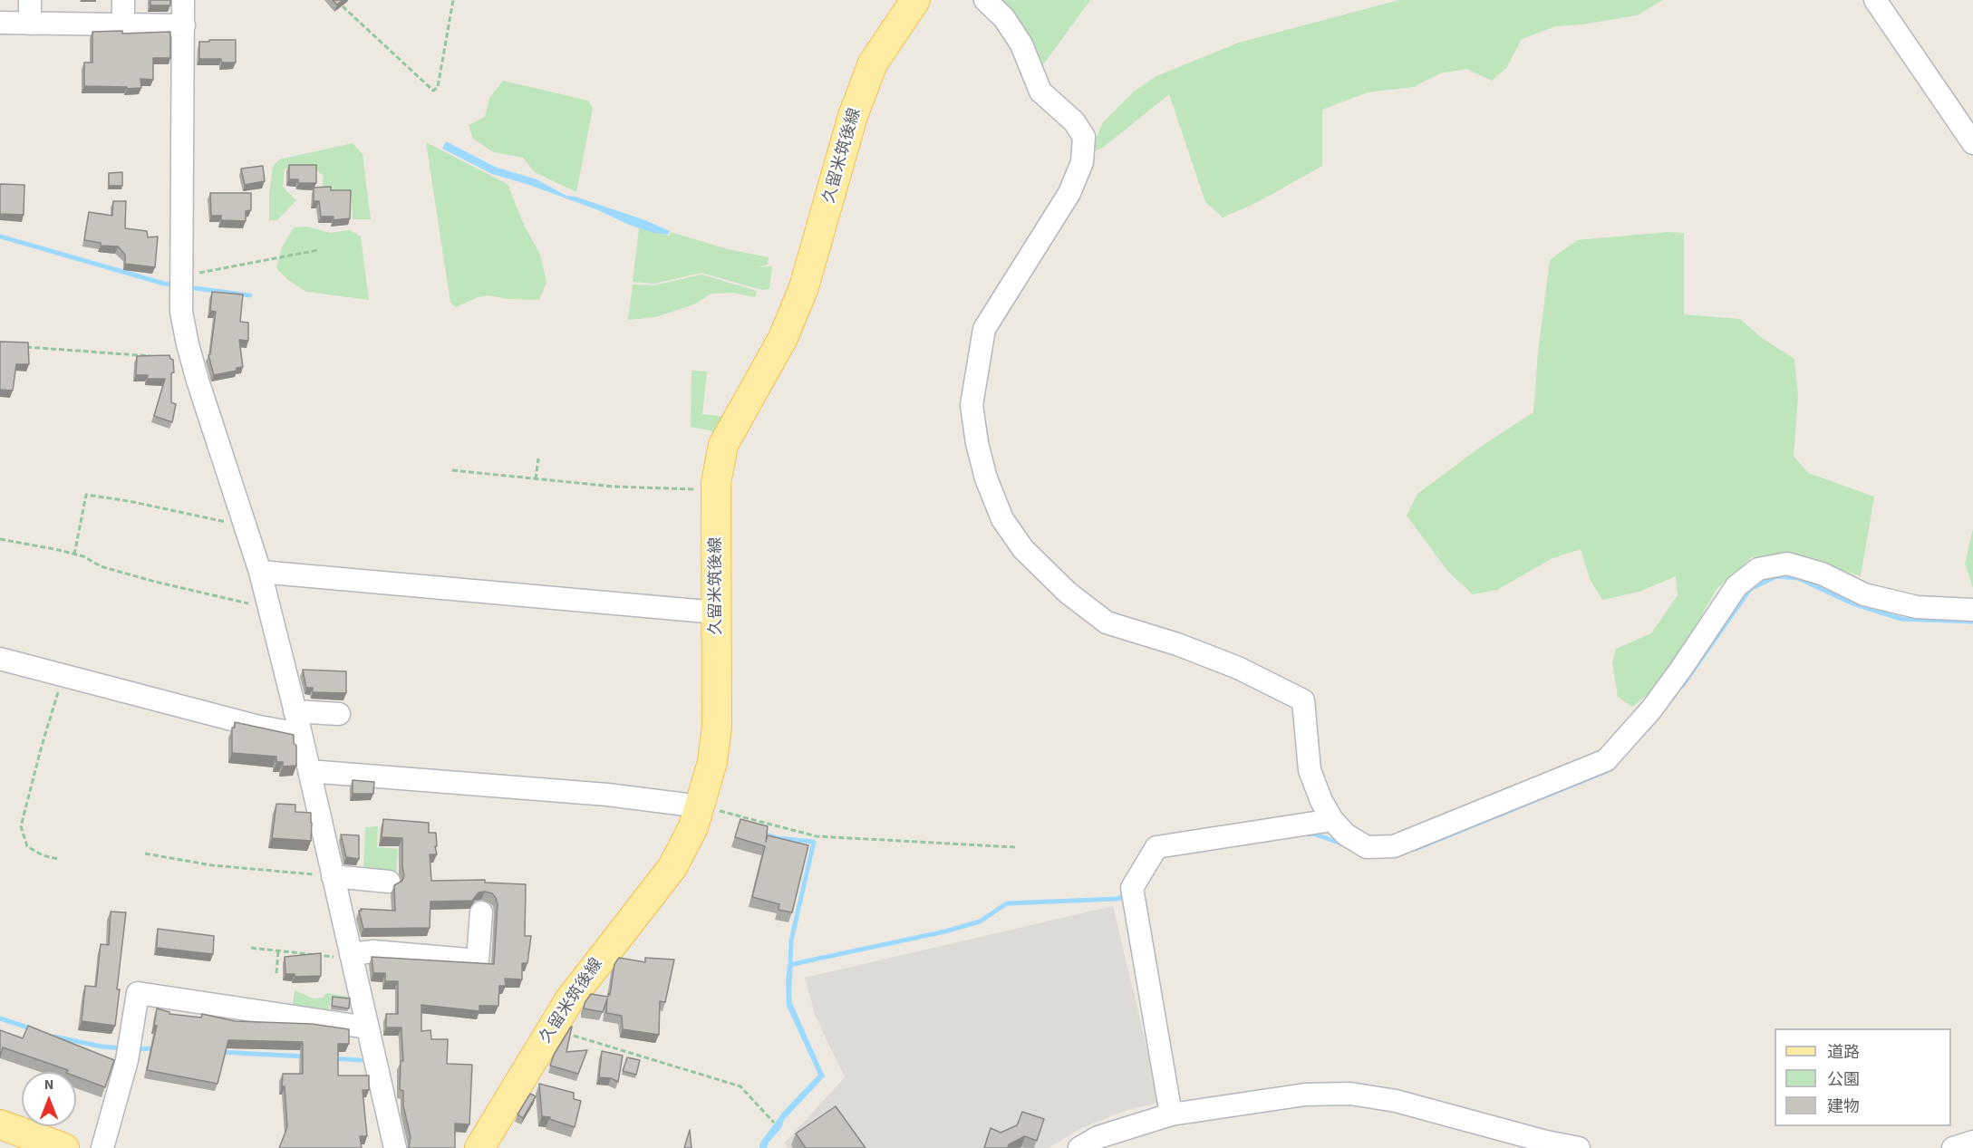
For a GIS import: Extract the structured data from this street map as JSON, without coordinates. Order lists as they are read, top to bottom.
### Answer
{
  "streets": {
    "main road": ["久留米筑後線"]
  },
  "legend": ["道路", "公園", "建物"],
  "north": "top"
}
